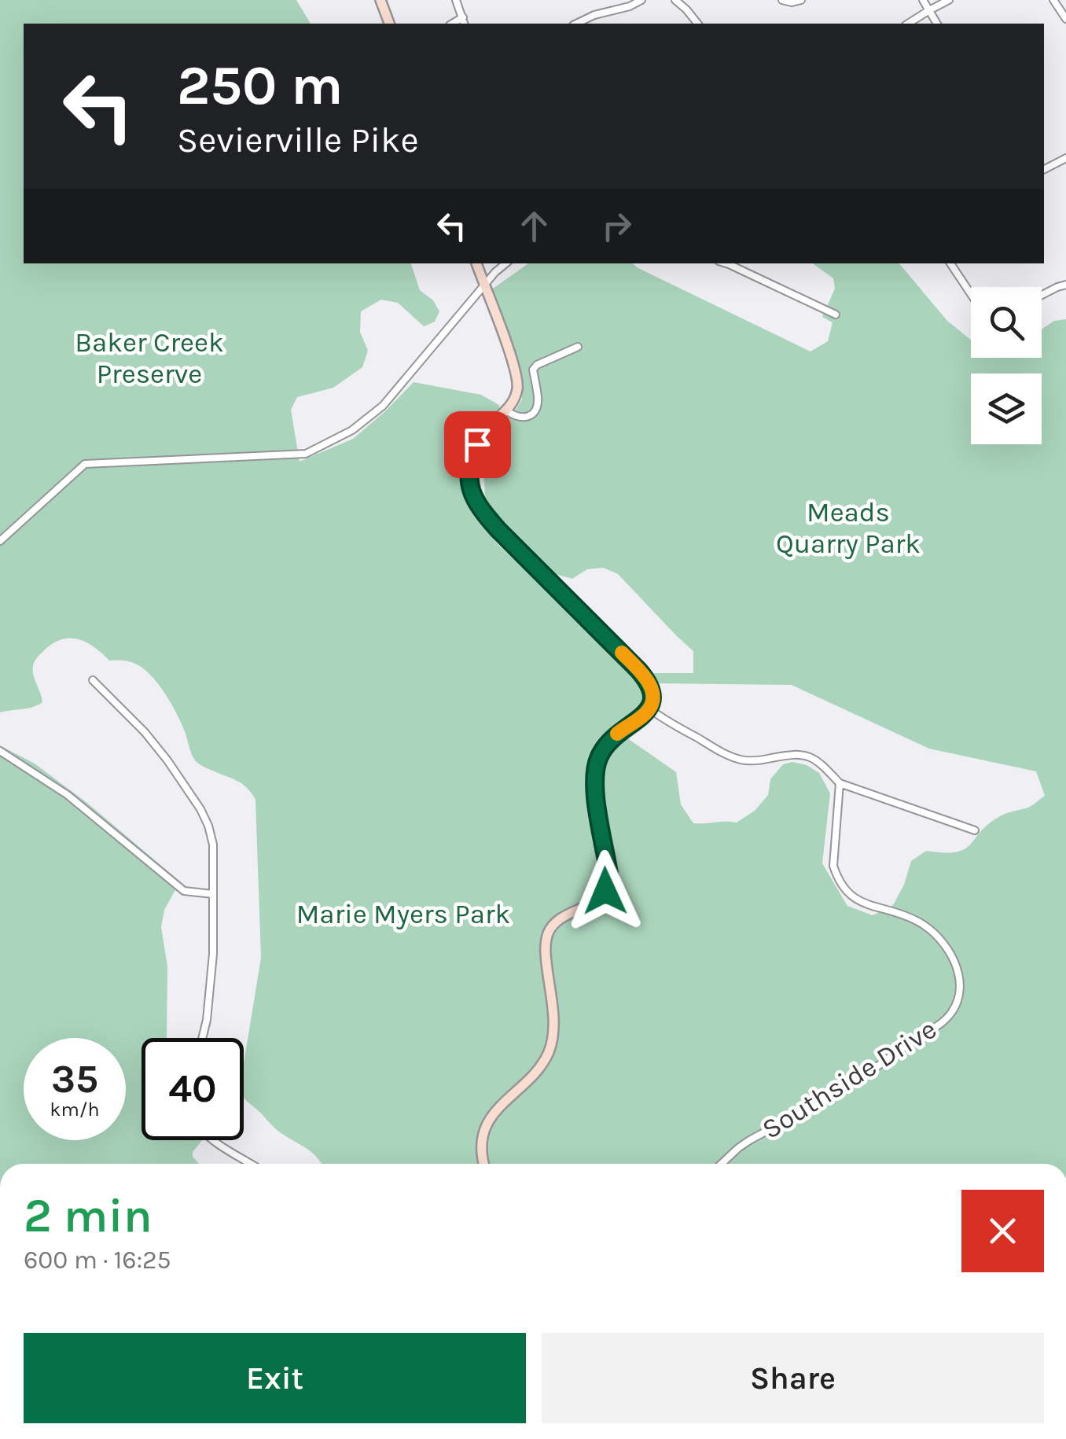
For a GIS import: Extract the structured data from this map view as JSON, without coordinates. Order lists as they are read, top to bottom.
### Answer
{
  "streets": {
    "street": ["Southside Drive"]
  },
  "parks": ["Baker Creek Preserve", "Meads Quarry Park", "Marie Myers Park"],
  "page": {
    "turn": ["250 m", "Sevierville Pike"],
    "speed": "35 km/h",
    "limit": "40",
    "heading": ["2 min", "600 m · 16:25"],
    "buttons": ["Exit", "Share"]
  }
}
